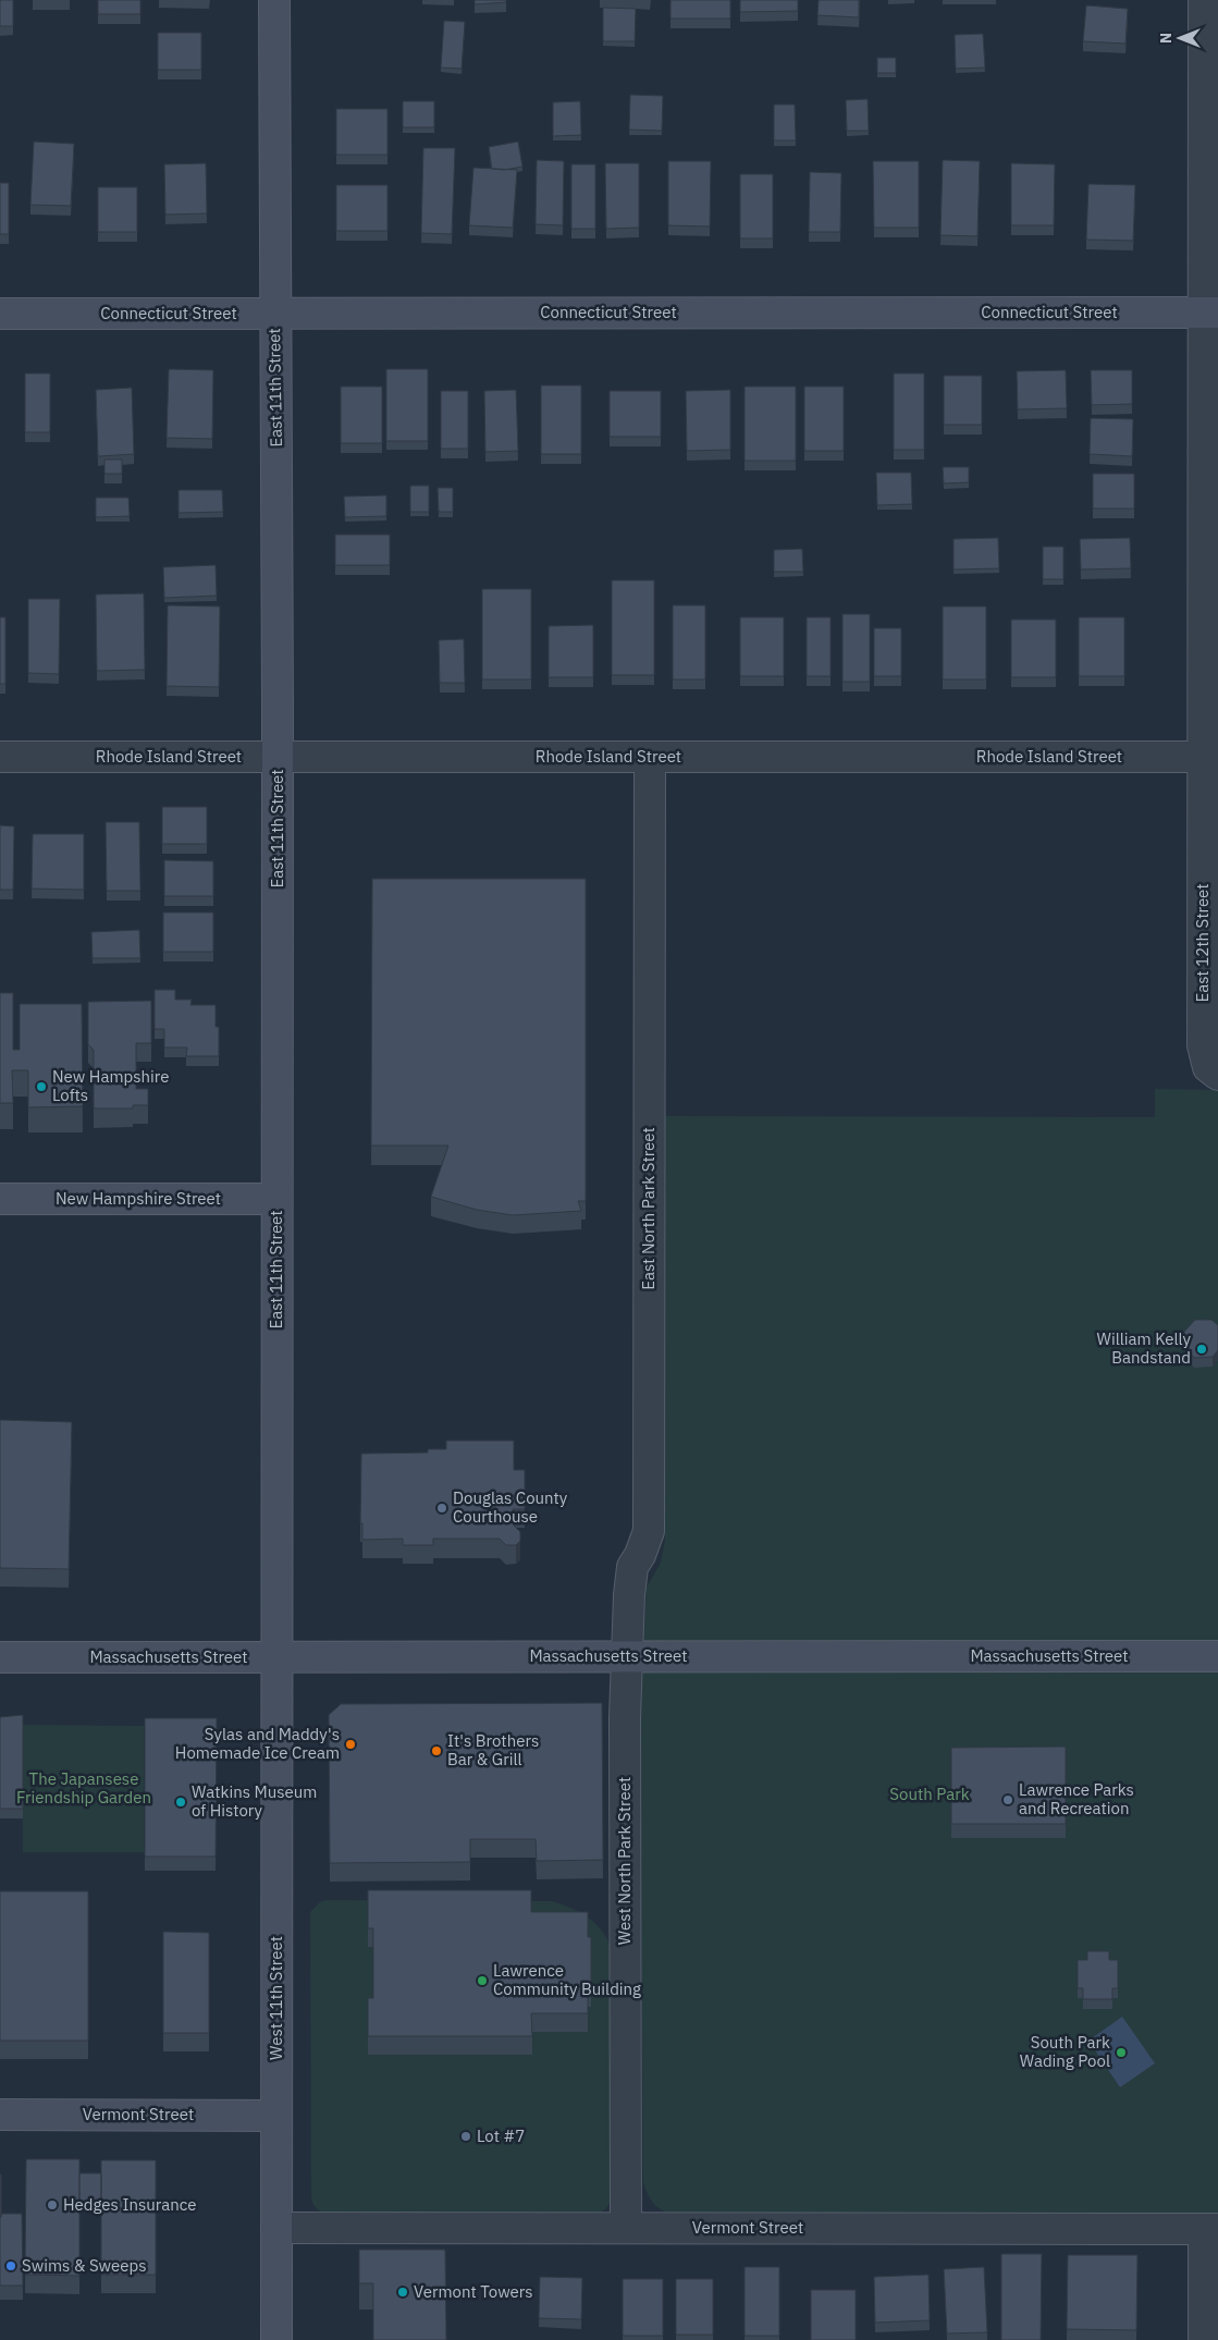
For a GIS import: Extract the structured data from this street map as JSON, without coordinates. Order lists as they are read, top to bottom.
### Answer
{
  "streets": {
    "main road": [
      "Connecticut Street",
      "East 11th Street",
      "New Hampshire Street",
      "Massachusetts Street",
      "West 11th Street",
      "Vermont Street"
    ],
    "street": [
      "Rhode Island Street",
      "East 12th Street",
      "East North Park Street",
      "West North Park Street"
    ]
  },
  "crossings": [
    ["Connecticut Street", "East 11th Street"],
    ["Connecticut Street", "East 12th Street"],
    ["East 11th Street", "Rhode Island Street"],
    ["East 11th Street", "New Hampshire Street"],
    ["East 11th Street", "Massachusetts Street"],
    ["East 11th Street", "West 11th Street"],
    ["Rhode Island Street", "East 12th Street"],
    ["Rhode Island Street", "East North Park Street"],
    ["East North Park Street", "Massachusetts Street"],
    ["East North Park Street", "West North Park Street"],
    ["Massachusetts Street", "West North Park Street"],
    ["Massachusetts Street", "West 11th Street"],
    ["West North Park Street", "Vermont Street"],
    ["West 11th Street", "Vermont Street"]
  ],
  "parks": ["The Japansese Friendship Garden", "South Park"],
  "places": [
    "New Hampshire Lofts",
    "William Kelly Bandstand",
    "Douglas County Courthouse",
    "Sylas and Maddy's Homemade Ice Cream",
    "It's Brothers Bar & Grill",
    "Lawrence Parks and Recreation",
    "Watkins Museum of History",
    "Lawrence Community Building",
    "South Park Wading Pool",
    "Lot #7",
    "Hedges Insurance",
    "Swims & Sweeps",
    "Vermont Towers"
  ],
  "north": "left"
}
